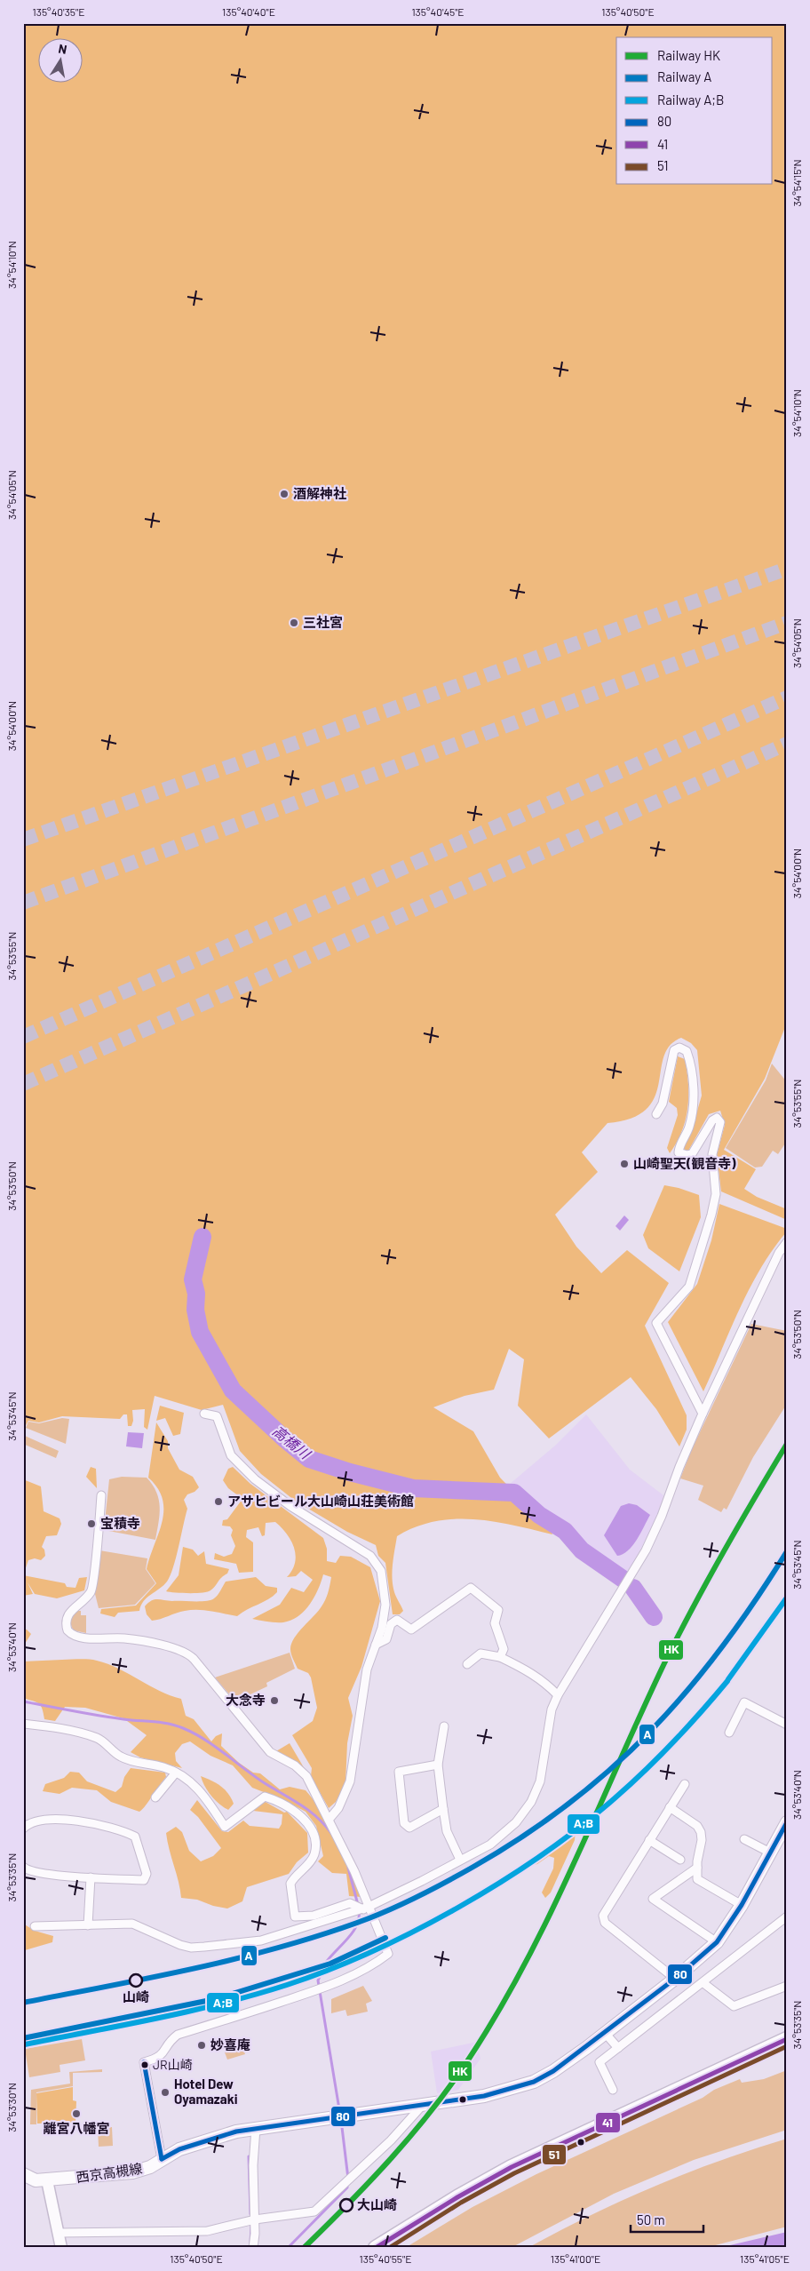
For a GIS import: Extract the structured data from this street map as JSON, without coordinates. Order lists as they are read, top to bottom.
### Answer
{
  "streets": {
    "main road": ["西京高槻線"]
  },
  "water": ["高橋川"],
  "places": [
    "酒解神社",
    "三社宮",
    "山崎聖天(観音寺)",
    "アサヒビール大山崎山荘美術館",
    "宝積寺",
    "大念寺",
    "山崎",
    "妙喜庵",
    "JR山崎",
    "Hotel Dew Oyamazaki",
    "離宮八幡宮",
    "大山崎"
  ],
  "lines": [
    "rail line HK",
    "rail line A",
    "rail line A;B",
    "transit line 80",
    "transit line 41",
    "transit line 51"
  ],
  "legend": [
    "Railway HK",
    "Railway A",
    "Railway A;B",
    "80",
    "41",
    "51"
  ],
  "scale_bar": "50 m",
  "north": "top",
  "coordinates": [
    "135°40'35\"E",
    "135°40'40\"E",
    "135°40'45\"E",
    "135°40'50\"E",
    "34°54'15\"N",
    "34°54'10\"N",
    "34°54'05\"N",
    "34°54'00\"N",
    "34°53'55\"N",
    "34°53'50\"N",
    "34°53'45\"N",
    "34°53'40\"N",
    "34°53'35\"N",
    "34°53'30\"N",
    "135°40'55\"E",
    "135°41'00\"E",
    "135°41'05\"E"
  ]
}
